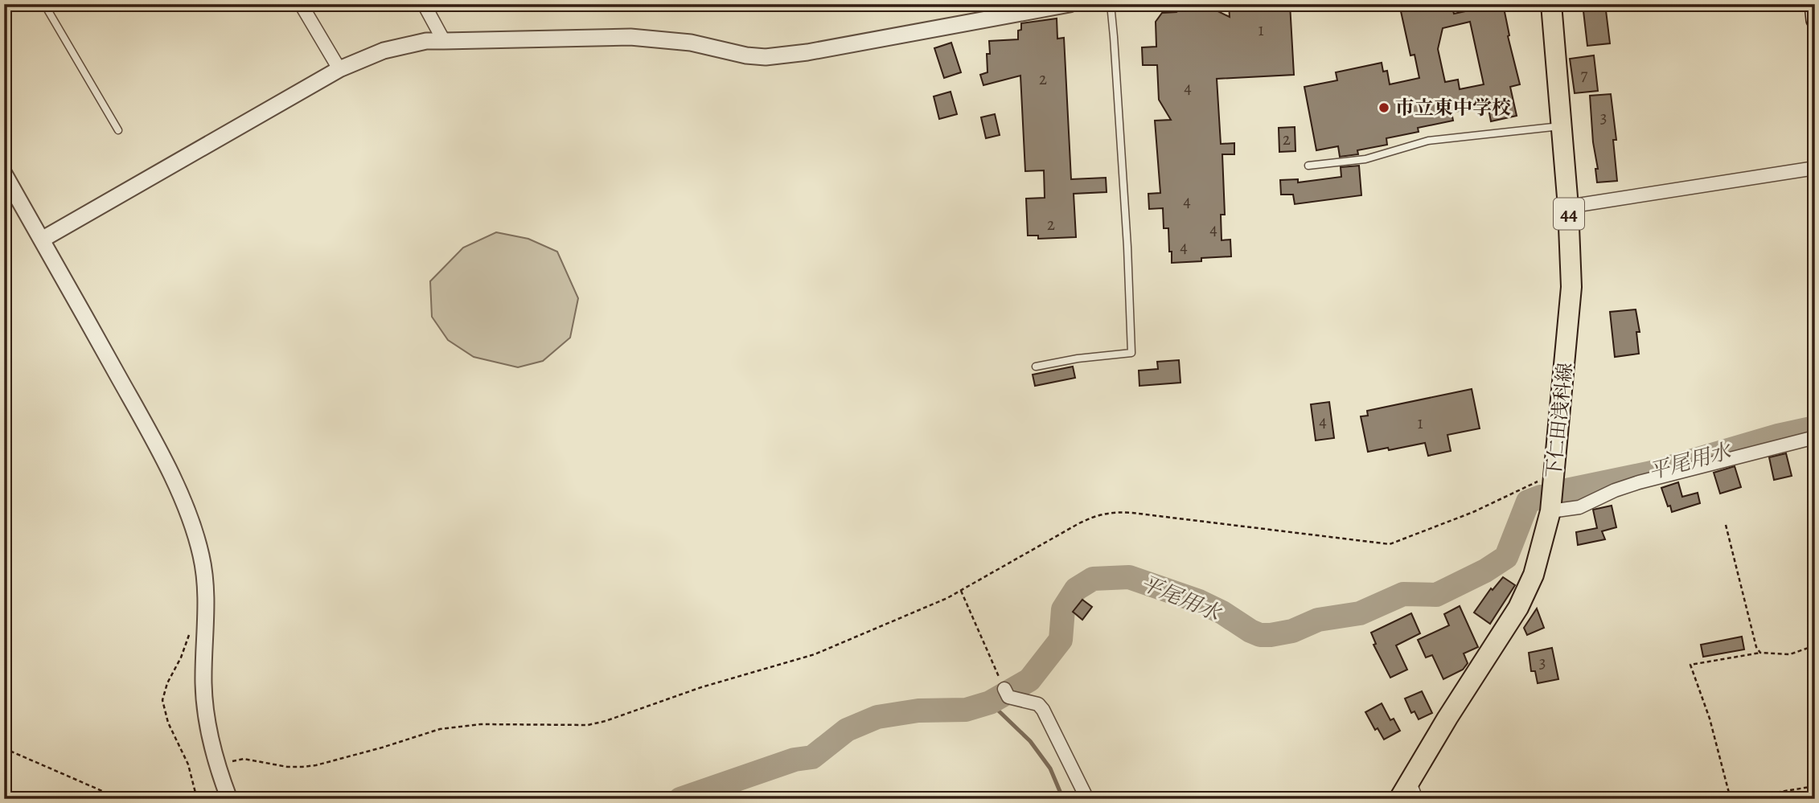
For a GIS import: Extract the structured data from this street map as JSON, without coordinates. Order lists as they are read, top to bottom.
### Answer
{
  "streets": {
    "main road": ["44", "下仁田浅科線"]
  },
  "water": ["平尾用水"],
  "places": ["市立東中学校"],
  "house_numbers": [
    "1",
    "7",
    "2",
    "4",
    "3",
    "2",
    "4",
    "2",
    "4",
    "4",
    "4",
    "1",
    "3"
  ]
}
